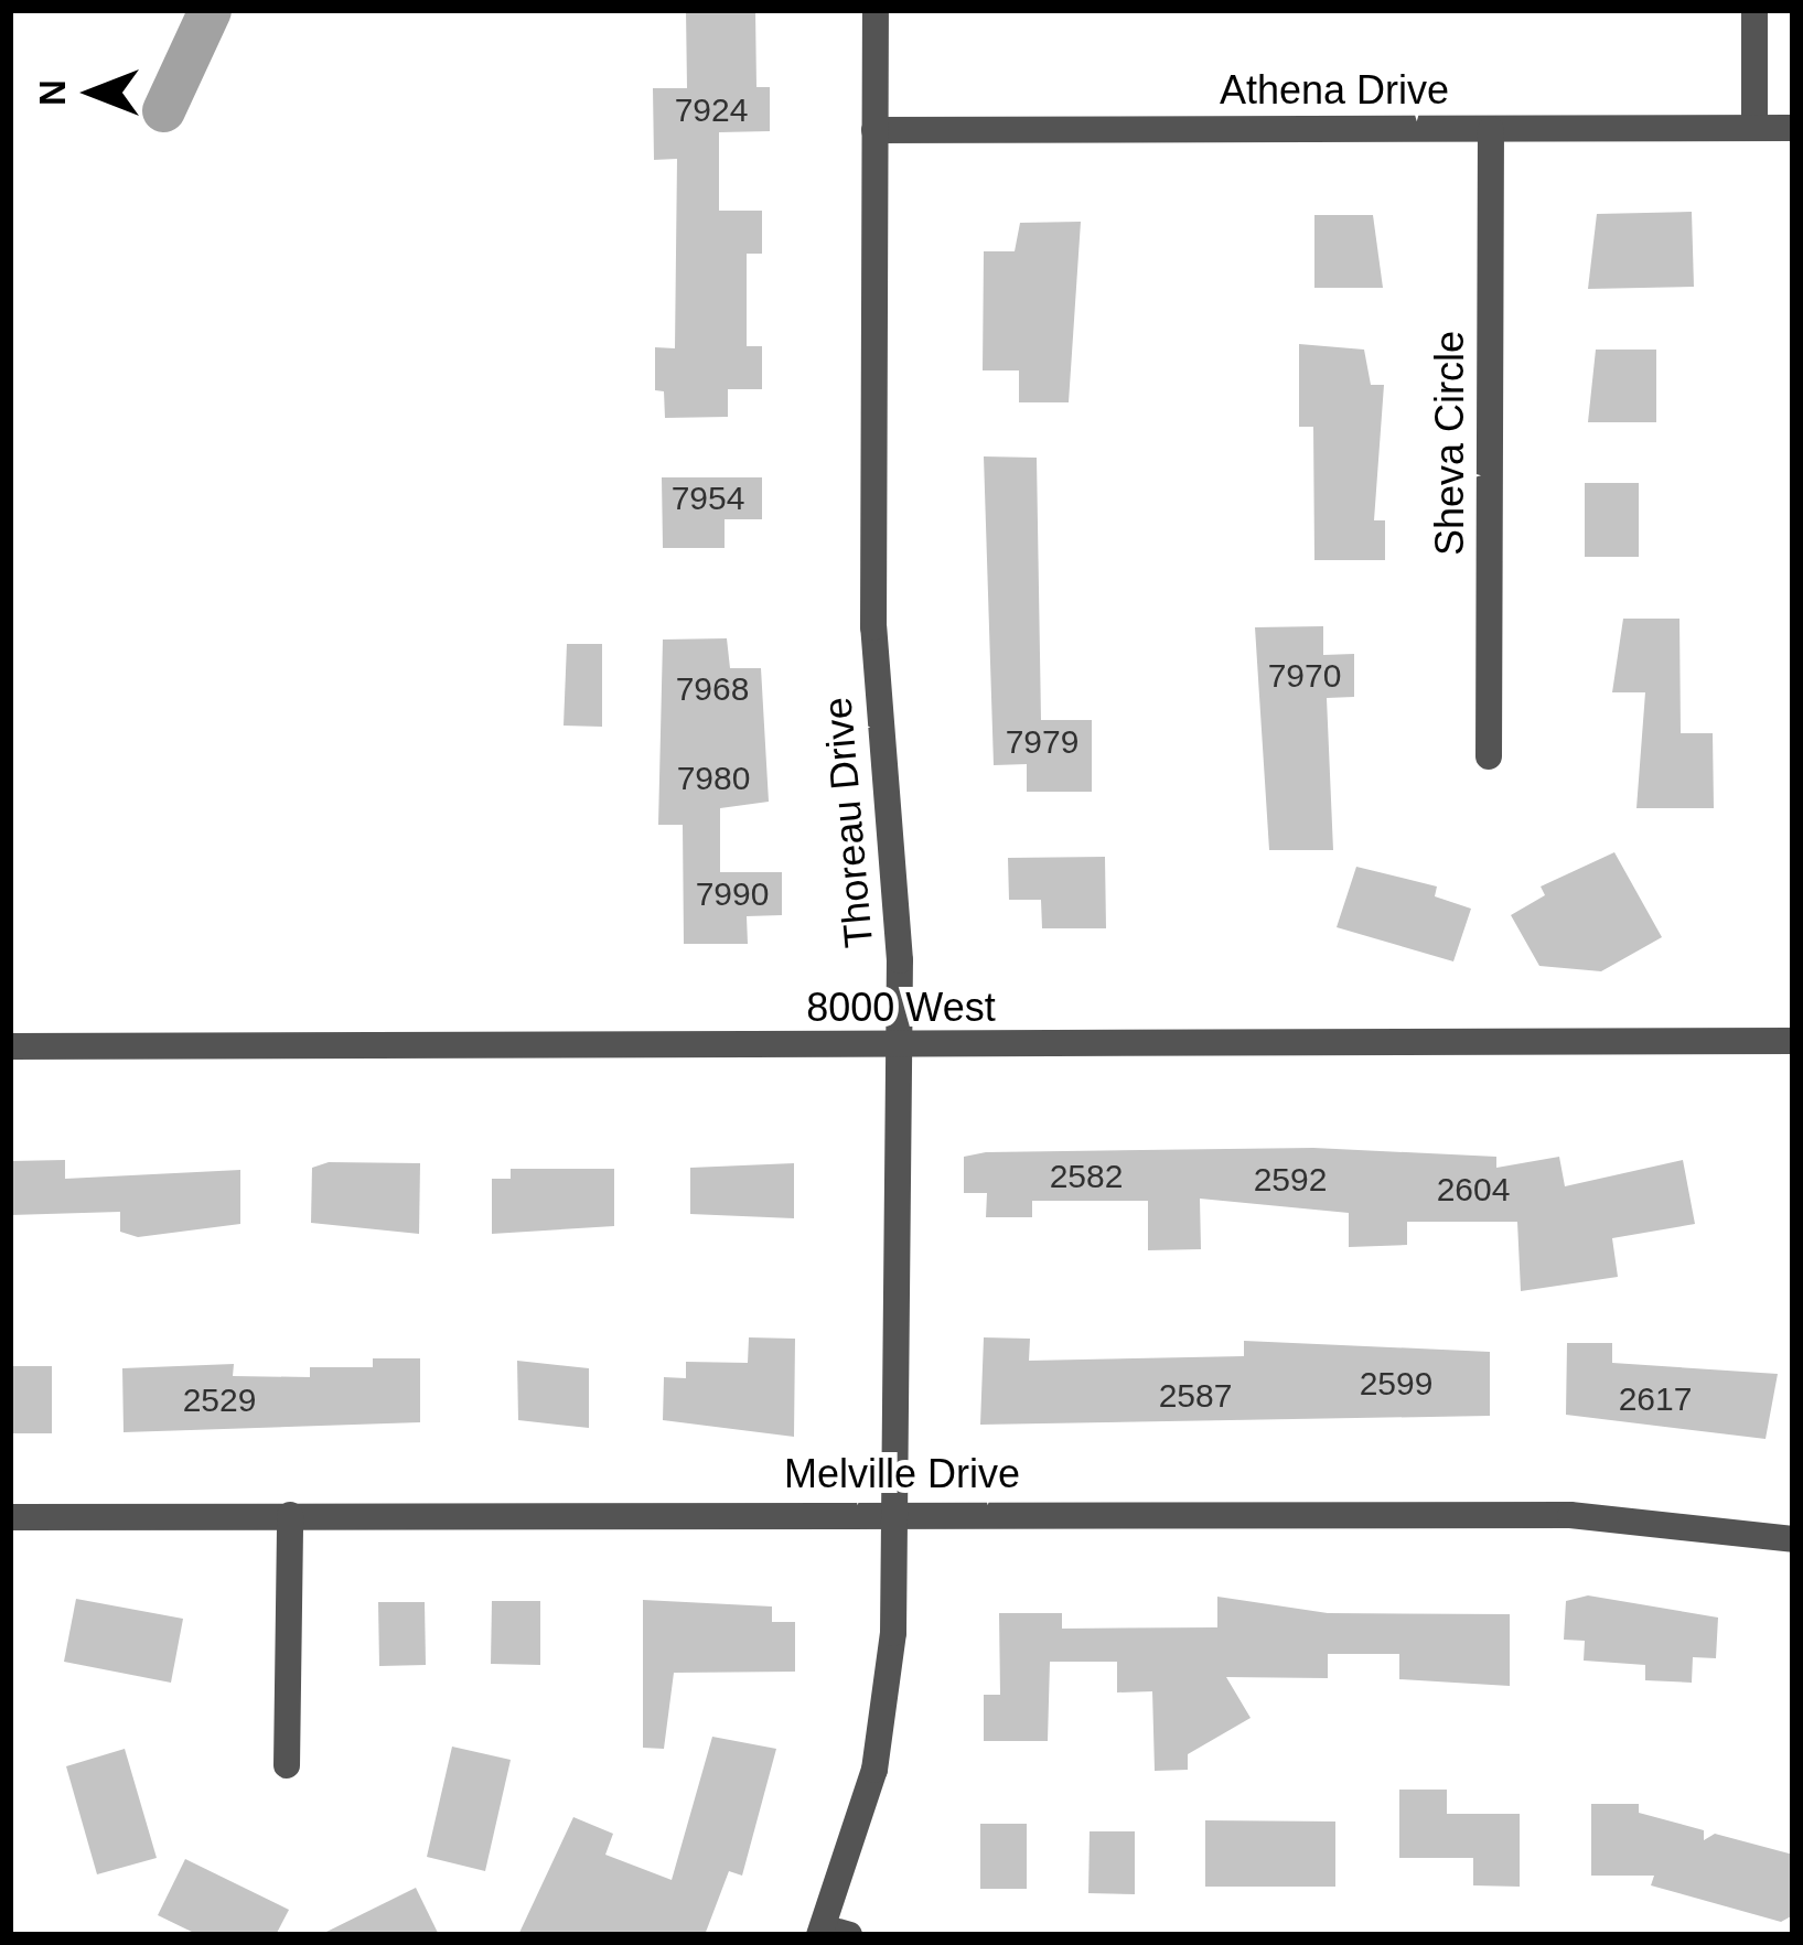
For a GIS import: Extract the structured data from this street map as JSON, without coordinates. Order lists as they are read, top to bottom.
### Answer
{
  "streets": {
    "street": [
      "Athena Drive",
      "Sheva Circle",
      "Thoreau Drive",
      "8000 West",
      "Melville Drive"
    ]
  },
  "crossings": [
    ["Athena Drive", "Sheva Circle"],
    ["Athena Drive", "Thoreau Drive"],
    ["Thoreau Drive", "8000 West"],
    ["Thoreau Drive", "Melville Drive"]
  ],
  "house_numbers": [
    "7924",
    "7954",
    "7970",
    "7968",
    "7979",
    "7980",
    "7990",
    "2582",
    "2592",
    "2604",
    "2599",
    "2587",
    "2617",
    "2529"
  ],
  "north": "left"
}
